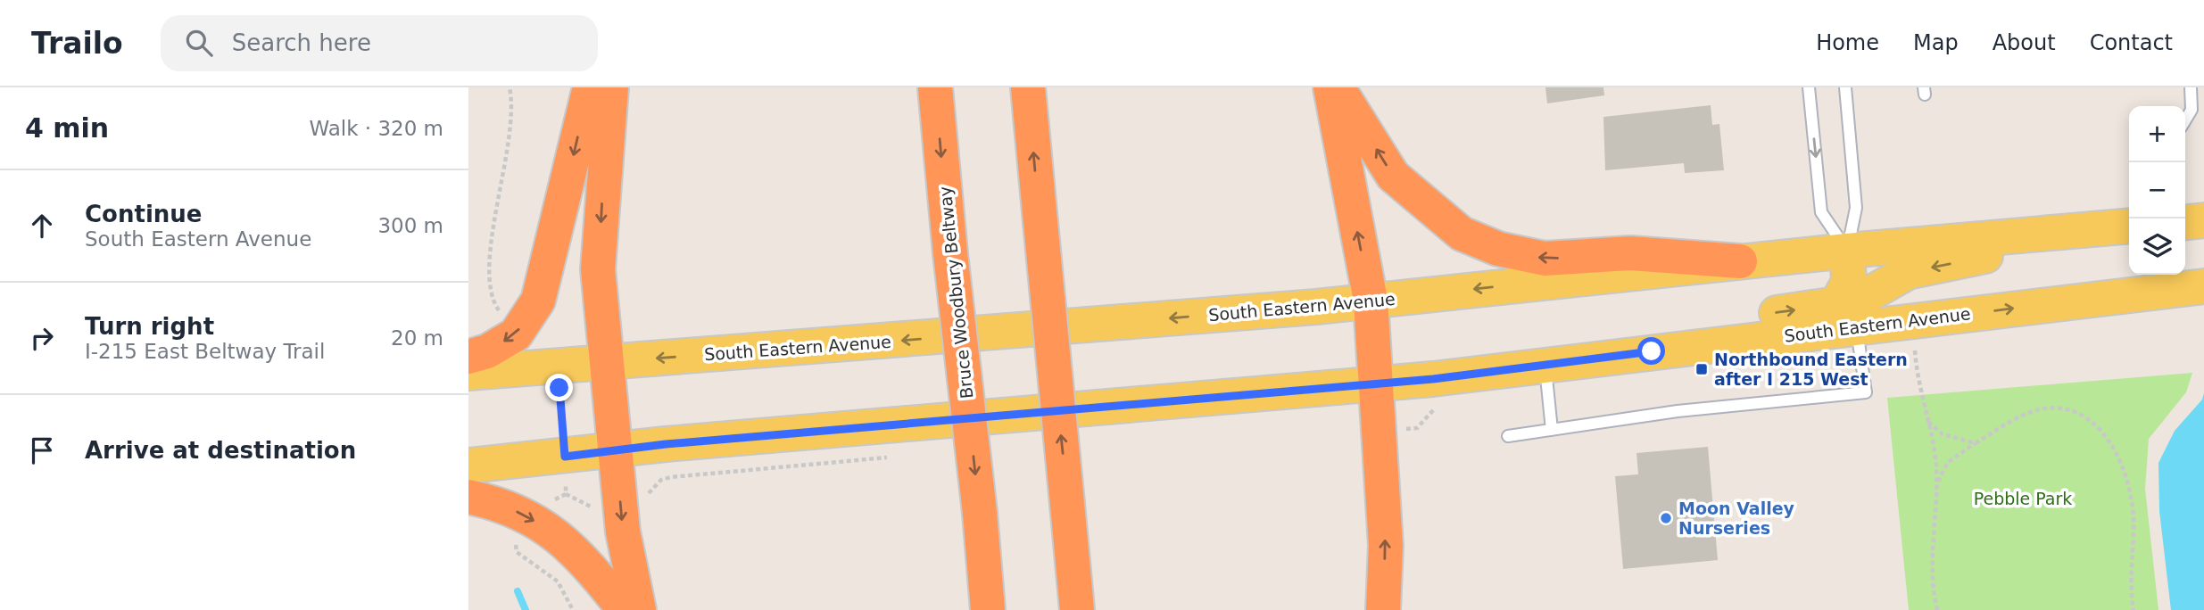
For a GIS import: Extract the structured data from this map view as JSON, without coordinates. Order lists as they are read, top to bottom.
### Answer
{
  "streets": {
    "highway": ["Bruce Woodbury Beltway"],
    "main road": ["South Eastern Avenue"]
  },
  "parks": ["Pebble Park"],
  "places": {
    "transit": ["Northbound Eastern after I 215 West"],
    "other": ["Moon Valley Nurseries"]
  },
  "page": {
    "header": "Trailo",
    "search": "Search here",
    "nav": [
      "Home",
      "Map",
      "About",
      "Contact"
    ],
    "heading": ["4 min", "Walk · 320 m"],
    "map_buttons": ["+", "−"],
    "list": [
      ["Continue", "South Eastern Avenue", "300 m"],
      ["Turn right", "I-215 East Beltway Trail", "20 m"],
      "Arrive at destination"
    ]
  }
}
